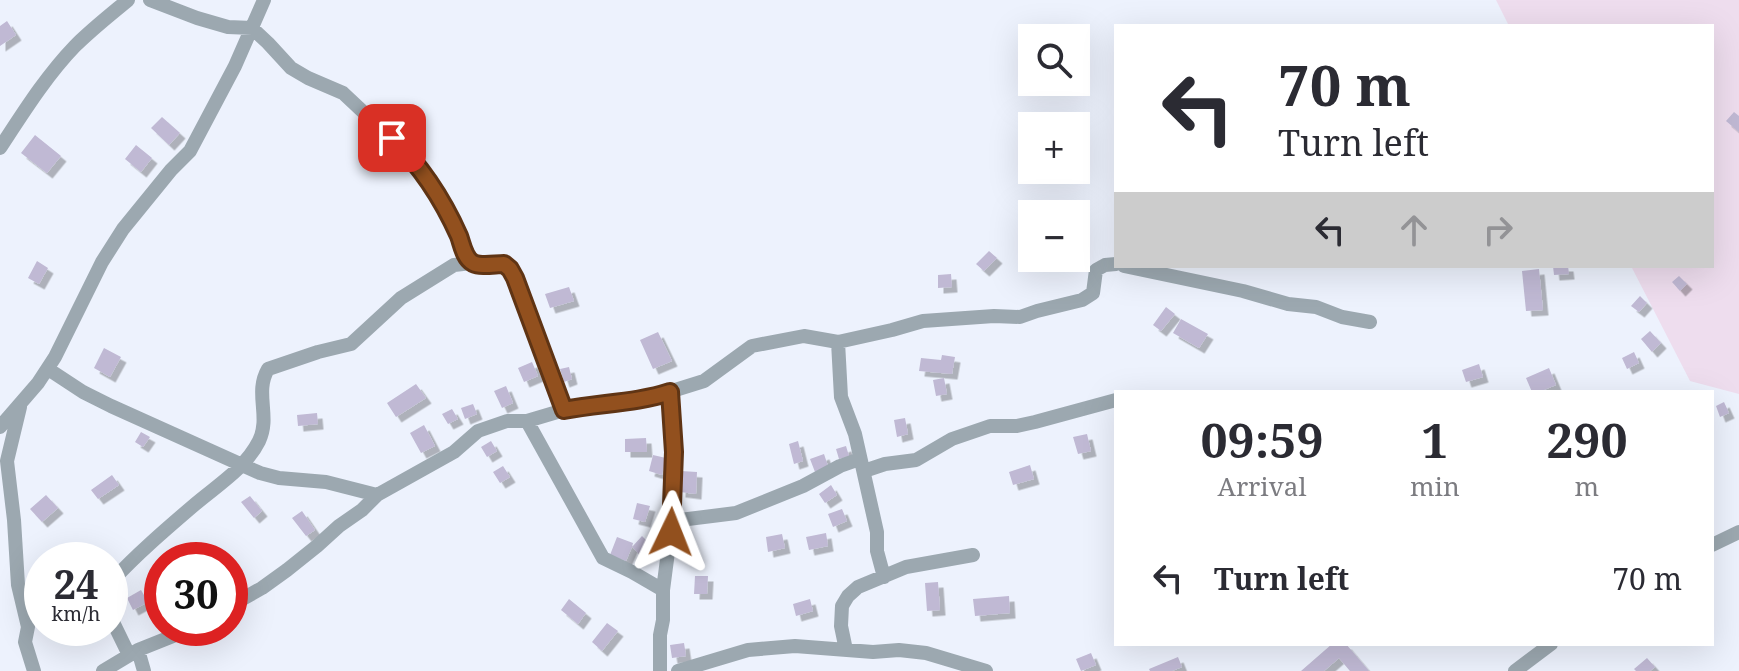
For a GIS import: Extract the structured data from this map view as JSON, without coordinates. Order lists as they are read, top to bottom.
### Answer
{
  "page": {
    "map_buttons": ["+", "−"],
    "turn": ["70 m", "Turn left"],
    "eta": [
      "09:59",
      "Arrival",
      "1",
      "min",
      "290",
      "m"
    ],
    "list": [
      {
        "name": "Turn left",
        "value": "70 m"
      }
    ],
    "speed": "24 km/h",
    "limit": "30"
  }
}
